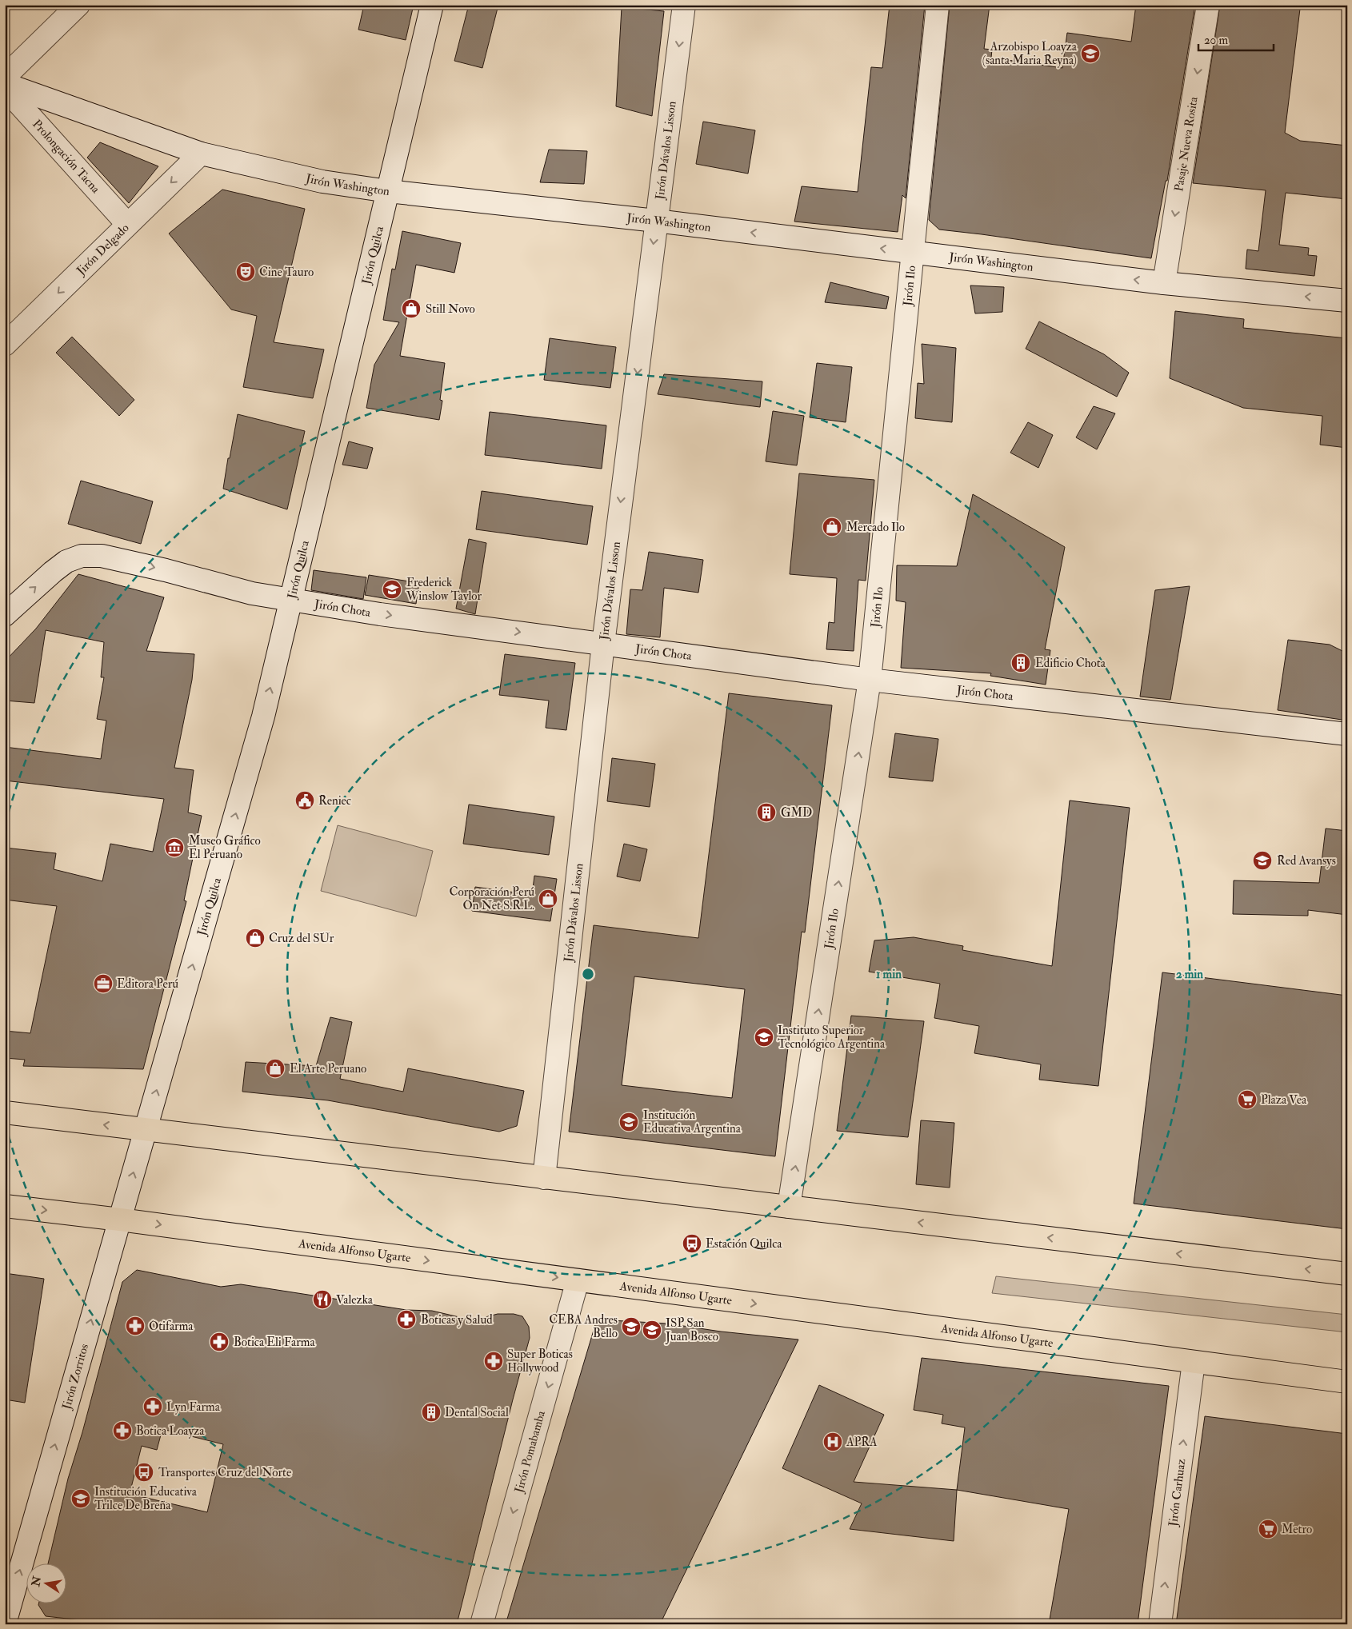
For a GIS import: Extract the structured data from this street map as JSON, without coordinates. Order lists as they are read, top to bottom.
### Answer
{
  "streets": {
    "main road": ["Avenida Alfonso Ugarte"],
    "street": [
      "Pasaje Nueva Rosita",
      "Jirón Dávalos Lisson",
      "Prolongación Tacna",
      "Jirón Washington",
      "Jirón Delgado",
      "Jirón Quilca",
      "Jirón Ilo",
      "Jirón Chota",
      "Jirón Zorritos",
      "Jirón Pomabamba",
      "Jirón Carhuaz"
    ]
  },
  "crossings": [
    ["Pasaje Nueva Rosita", "Jirón Washington"],
    ["Jirón Dávalos Lisson", "Jirón Washington"],
    ["Jirón Dávalos Lisson", "Jirón Chota"],
    ["Prolongación Tacna", "Jirón Delgado"],
    ["Jirón Washington", "Jirón Delgado"],
    ["Jirón Washington", "Jirón Quilca"],
    ["Jirón Washington", "Jirón Ilo"],
    ["Jirón Quilca", "Jirón Chota"],
    ["Jirón Quilca", "Jirón Zorritos"],
    ["Jirón Ilo", "Jirón Chota"],
    ["Avenida Alfonso Ugarte", "Jirón Zorritos"],
    ["Avenida Alfonso Ugarte", "Jirón Pomabamba"],
    ["Avenida Alfonso Ugarte", "Jirón Carhuaz"]
  ],
  "one_way": [
    "Pasaje Nueva Rosita",
    "Jirón Dávalos Lisson",
    "Jirón Washington",
    "Jirón Quilca",
    "Jirón Ilo",
    "Jirón Chota",
    "Jirón Zorritos",
    "Jirón Pomabamba",
    "Jirón Carhuaz"
  ],
  "places": {
    "school or university": [
      "Arzobispo Loayza (santa Maria Reyna)",
      "Frederick Winslow Taylor",
      "Red Avansys",
      "Instituto Superior Tecnológico Argentina",
      "Institución Educativa Argentina",
      "CEBA Andres Bello",
      "ISP San Juan Bosco",
      "Institución Educativa Trilce De Breña"
    ],
    "theatre": ["Cine Tauro"],
    "shop": [
      "Still Novo",
      "Mercado Ilo",
      "Corporación Perú On Net S.R.L.",
      "Cruz del SUr",
      "El Arte Peruano"
    ],
    "building": ["Edificio Chota", "GMD", "Dental Social"],
    "public building": ["Reniec"],
    "museum": ["Museo Gráfico El Peruano"],
    "office": ["Editora Perú"],
    "supermarket": ["Plaza Vea", "Metro"],
    "bus stop": ["Estación Quilca", "Transportes Cruz del Norte"],
    "restaurant": ["Valezka"],
    "pharmacy": [
      "Boticas y Salud",
      "Otifarma",
      "Botica Eli Farma",
      "Super Boticas Hollywood",
      "Lyn Farma",
      "Botica Loayza"
    ],
    "hospital": ["APRA"]
  },
  "scale_bar": "20 m",
  "north": "left",
  "rings": ["1 min", "2 min"]
}
